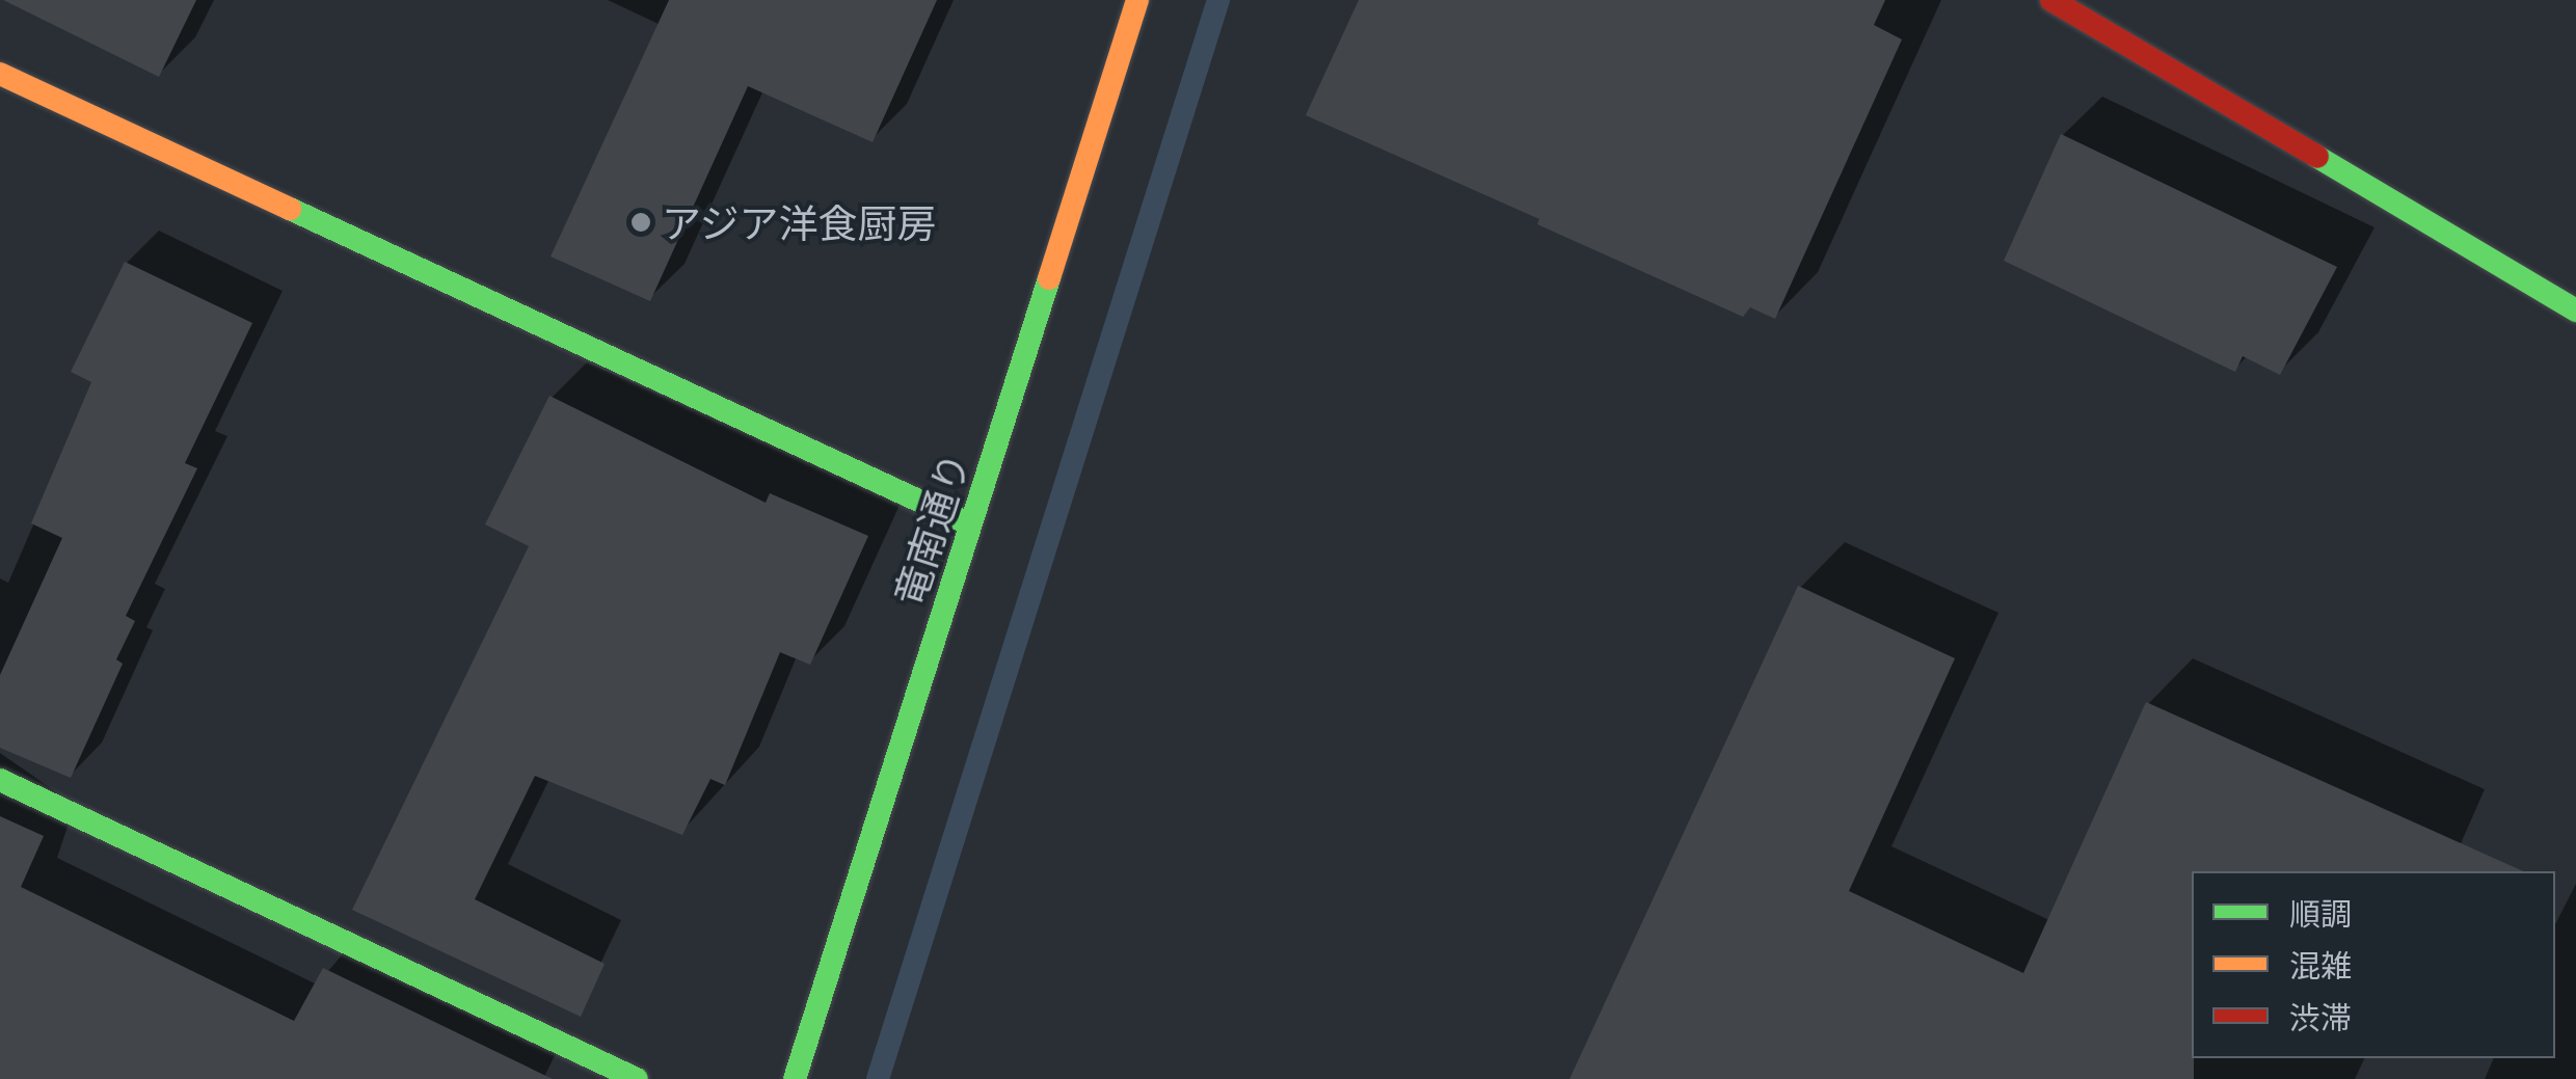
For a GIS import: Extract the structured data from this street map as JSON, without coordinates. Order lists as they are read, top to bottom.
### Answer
{
  "streets": {
    "street": ["竜南通り"]
  },
  "places": ["アジア洋食厨房"],
  "legend": ["順調", "混雑", "渋滞"]
}
